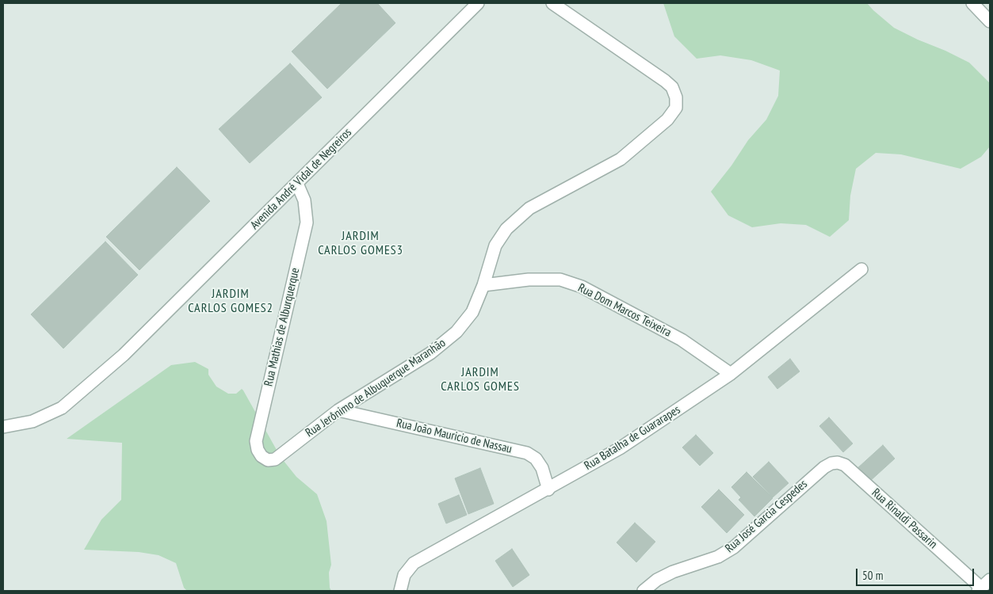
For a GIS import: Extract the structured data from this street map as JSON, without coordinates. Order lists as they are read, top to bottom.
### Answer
{
  "streets": {
    "street": [
      "Avenida André Vidal de Negreiros",
      "Rua Dom Marcos Teixeira",
      "Rua Mathias de Alburquerque",
      "Rua Jerônimo de Albuquerque Maranhão",
      "Rua João Mauricio de Nassau",
      "Rua Batalha de Guararapes",
      "Rua José Garcia Cespedes",
      "Rua Rinaldi Passarin"
    ]
  },
  "crossings": [
    ["Avenida André Vidal de Negreiros", "Rua Mathias de Alburquerque"],
    ["Rua Dom Marcos Teixeira", "Rua Jerônimo de Albuquerque Maranhão"],
    ["Rua Dom Marcos Teixeira", "Rua Batalha de Guararapes"],
    ["Rua Mathias de Alburquerque", "Rua Jerônimo de Albuquerque Maranhão"],
    ["Rua Jerônimo de Albuquerque Maranhão", "Rua João Mauricio de Nassau"],
    ["Rua João Mauricio de Nassau", "Rua Batalha de Guararapes"],
    ["Rua José Garcia Cespedes", "Rua Rinaldi Passarin"]
  ],
  "districts": ["JARDIM CARLOS GOMES3", "JARDIM CARLOS GOMES2", "JARDIM CARLOS GOMES"],
  "scale_bar": "50 m"
}
